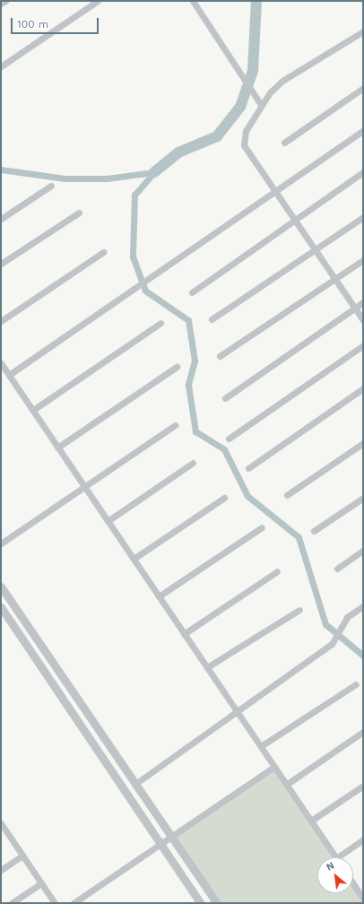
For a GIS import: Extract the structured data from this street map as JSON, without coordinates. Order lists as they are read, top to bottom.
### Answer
{
  "scale_bar": "100 m",
  "north": "top left"
}
